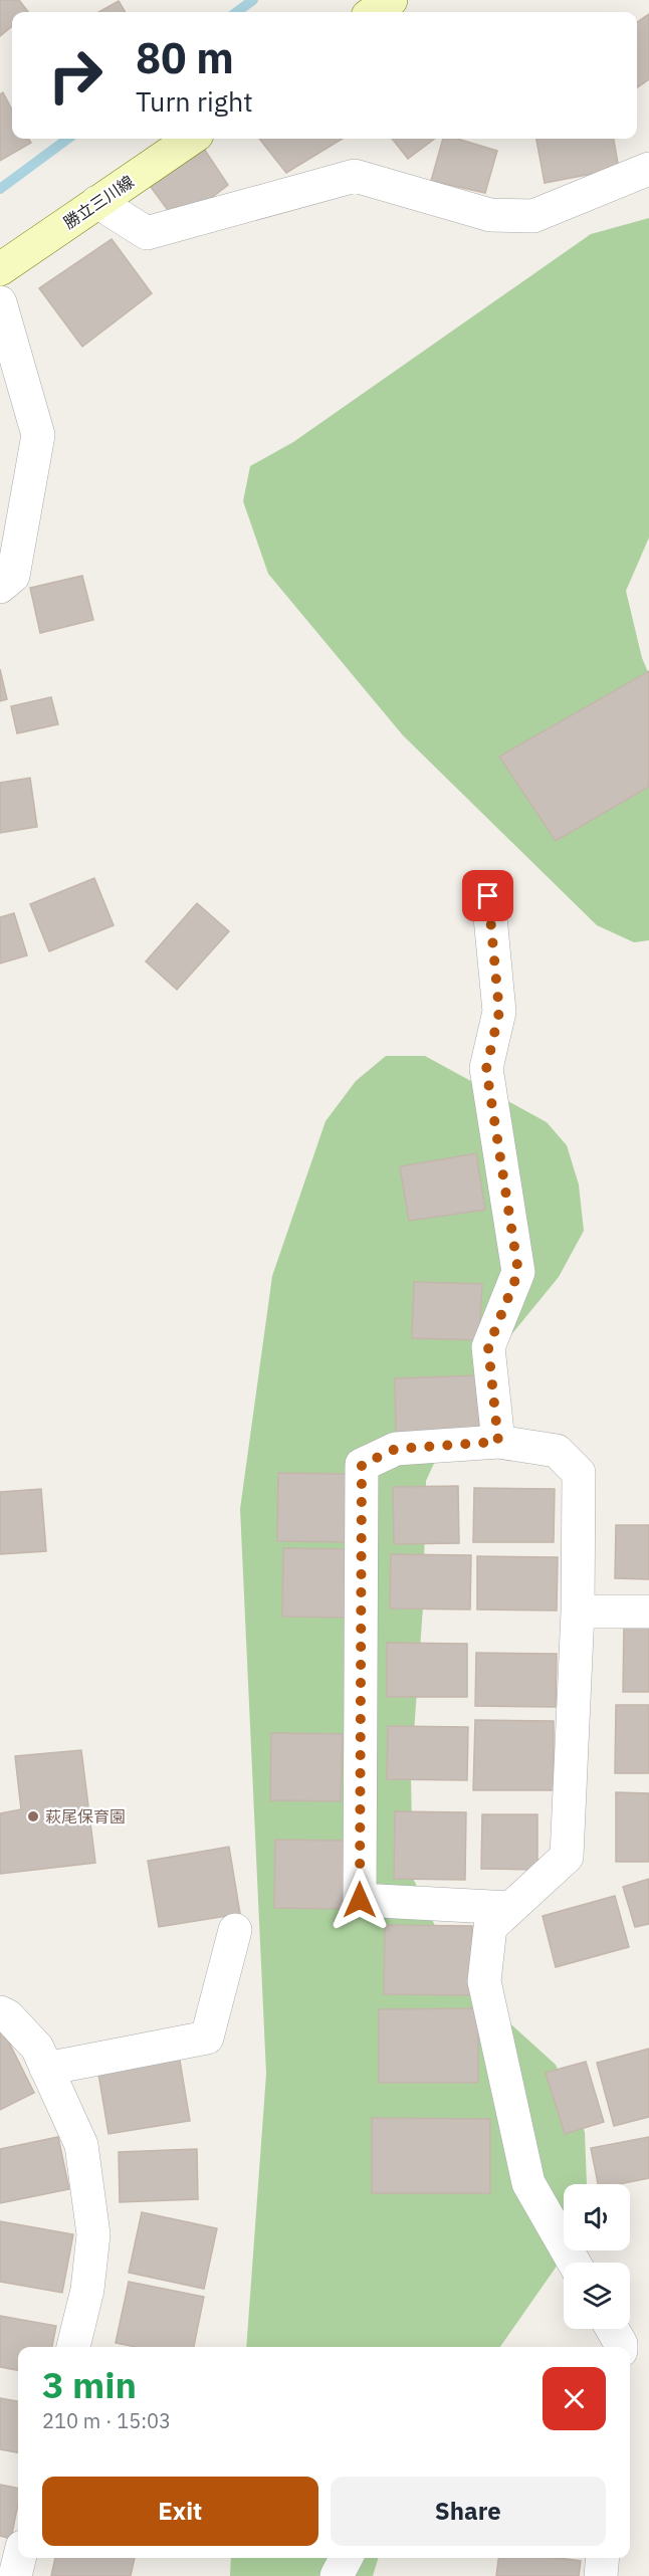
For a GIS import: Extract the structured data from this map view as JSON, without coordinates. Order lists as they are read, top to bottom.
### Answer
{
  "streets": {
    "main road": ["勝立三川線"]
  },
  "places": ["萩尾保育園"],
  "page": {
    "turn": ["80 m", "Turn right"],
    "heading": ["3 min", "210 m · 15:03"],
    "buttons": ["Exit", "Share"]
  }
}
